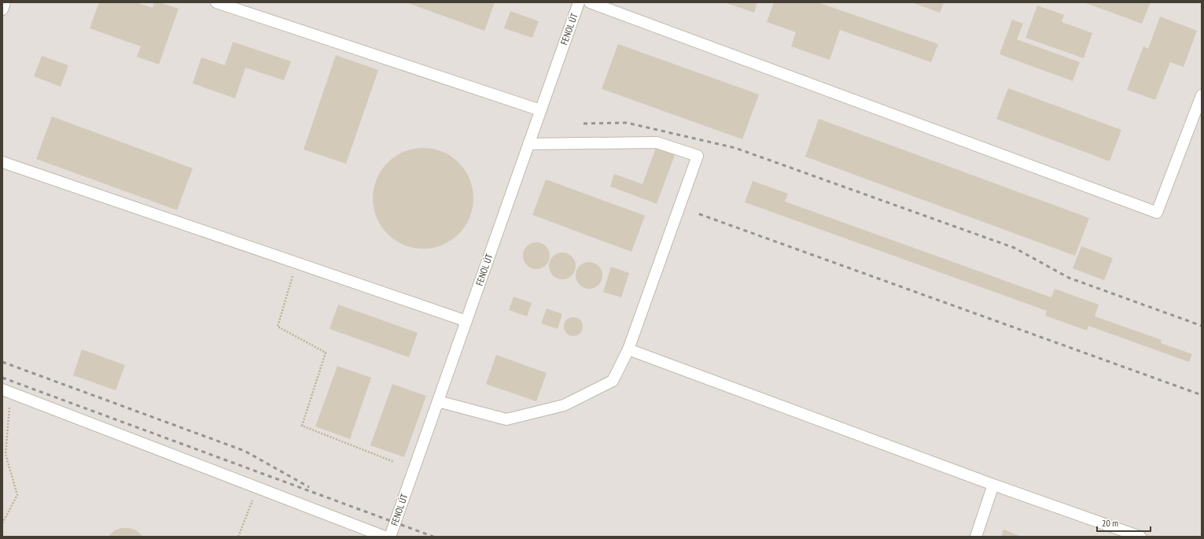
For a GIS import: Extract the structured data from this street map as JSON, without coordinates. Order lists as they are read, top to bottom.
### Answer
{
  "streets": {
    "lane": ["FENOL ÚT"]
  },
  "scale_bar": "20 m"
}
